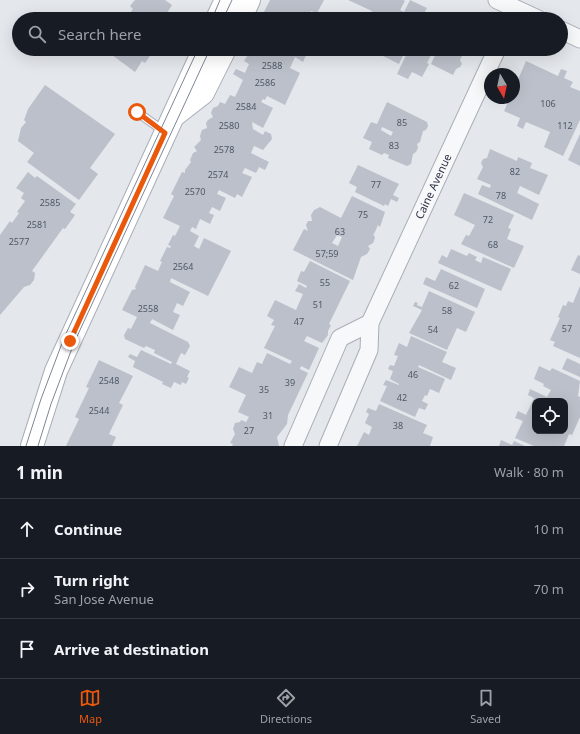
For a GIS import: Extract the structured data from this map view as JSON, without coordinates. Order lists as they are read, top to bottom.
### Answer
{
  "streets": {
    "street": ["Caine Avenue"]
  },
  "house_numbers": [
    "2588",
    "2586",
    "106",
    "2584",
    "85",
    "2580",
    "112",
    "83",
    "2578",
    "82",
    "2574",
    "77",
    "2570",
    "78",
    "2585",
    "75",
    "72",
    "2581",
    "63",
    "2577",
    "68",
    "57;59",
    "2564",
    "55",
    "62",
    "51",
    "2558",
    "58",
    "47",
    "57",
    "54",
    "46",
    "2548",
    "39",
    "35",
    "42",
    "2544",
    "31",
    "38",
    "27"
  ],
  "north": "bottom",
  "page": {
    "search": "Search here",
    "heading": ["1 min", "Walk · 80 m"],
    "list": [
      ["Continue", "10 m"],
      ["Turn right", "San Jose Avenue", "70 m"],
      "Arrive at destination"
    ],
    "nav": ["Map", "Directions", "Saved"]
  }
}
